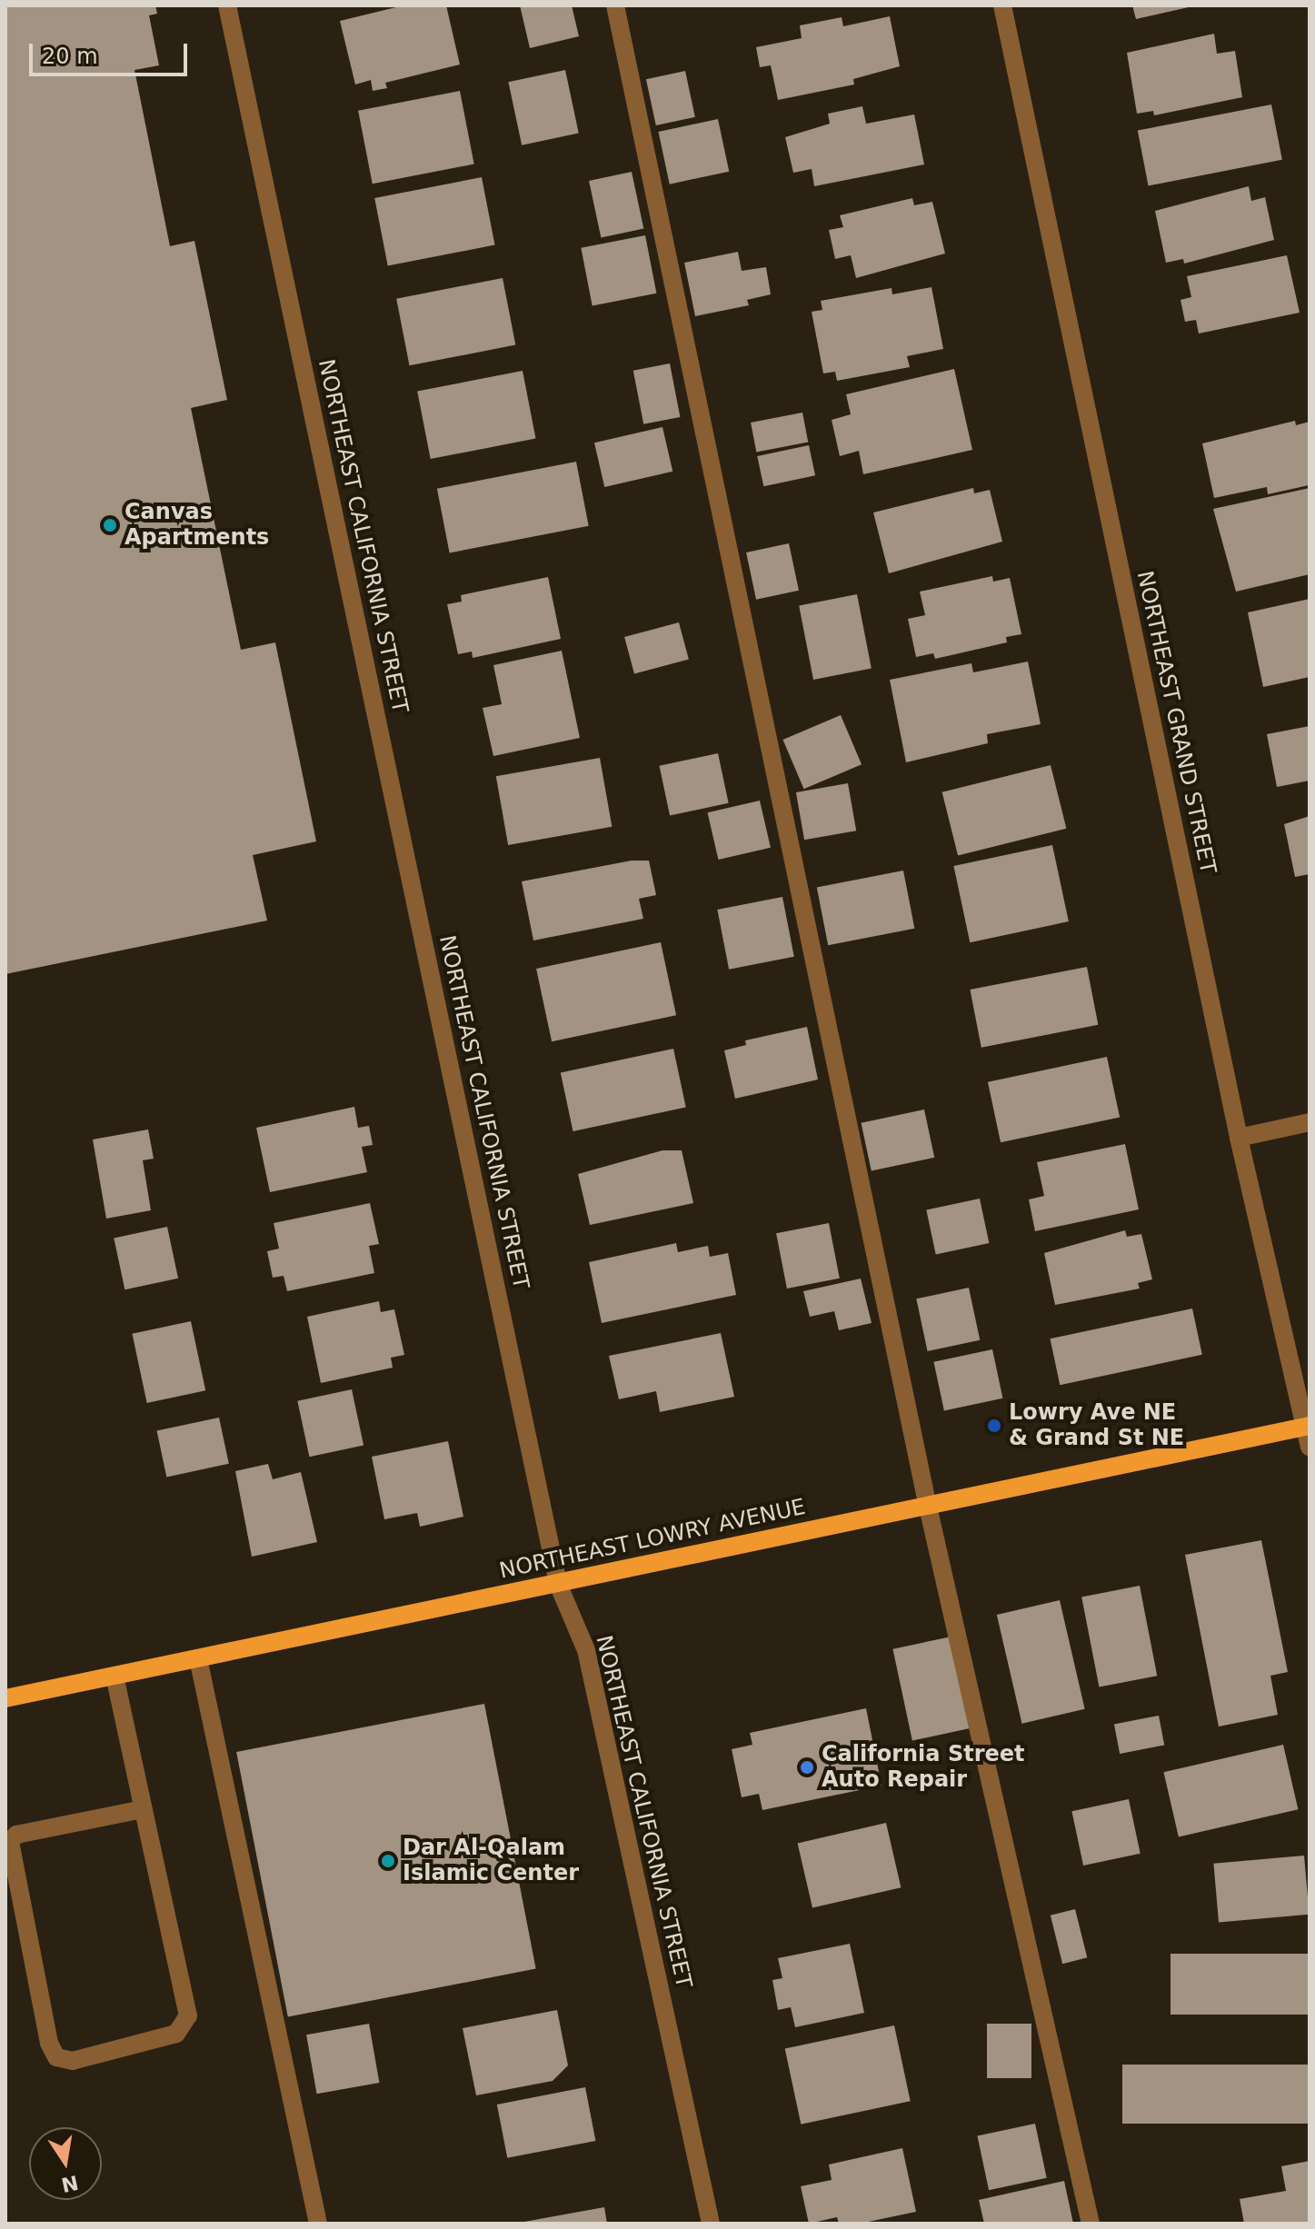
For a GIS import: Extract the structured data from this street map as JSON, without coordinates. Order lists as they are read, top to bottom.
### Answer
{
  "streets": {
    "main road": ["NORTHEAST LOWRY AVENUE"],
    "street": ["NORTHEAST CALIFORNIA STREET", "NORTHEAST GRAND STREET"]
  },
  "crossings": [
    ["NORTHEAST CALIFORNIA STREET", "NORTHEAST LOWRY AVENUE"],
    ["NORTHEAST GRAND STREET", "NORTHEAST LOWRY AVENUE"]
  ],
  "places": [
    "Canvas Apartments",
    "Lowry Ave NE & Grand St NE",
    "California Street Auto Repair",
    "Dar Al-Qalam Islamic Center"
  ],
  "scale_bar": "20 m",
  "north": "bottom"
}
